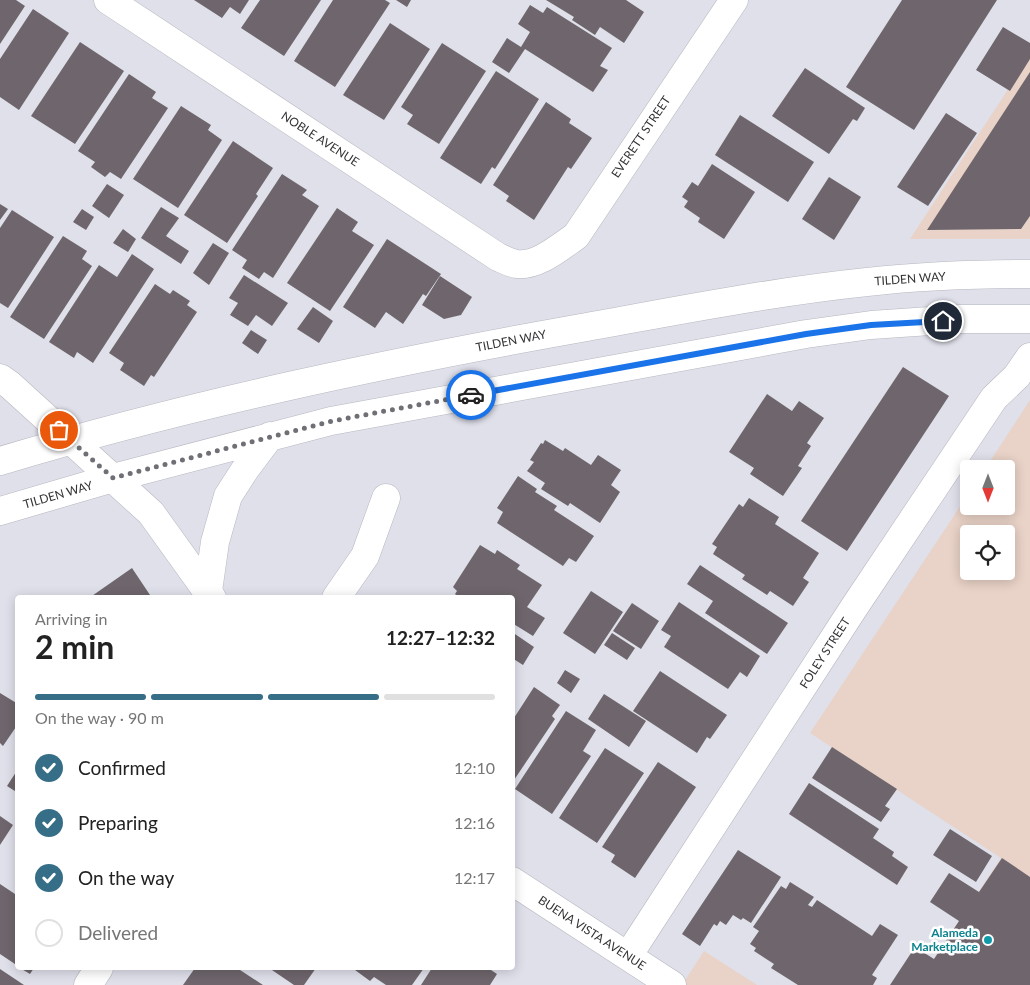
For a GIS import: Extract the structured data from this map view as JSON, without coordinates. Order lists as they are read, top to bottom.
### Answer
{
  "streets": {
    "main road": [
      "EVERETT STREET",
      "NOBLE AVENUE",
      "TILDEN WAY",
      "FOLEY STREET",
      "BUENA VISTA AVENUE"
    ]
  },
  "crossings": [
    ["EVERETT STREET", "NOBLE AVENUE"],
    ["FOLEY STREET", "BUENA VISTA AVENUE"]
  ],
  "places": ["Alameda Marketplace"],
  "north": "bottom",
  "page": {
    "heading": ["2 min", "Arriving in", "12:27–12:32"],
    "bar": "On the way · 90 m",
    "list": [
      ["Confirmed", "12:10"],
      ["Preparing", "12:16"],
      ["On the way", "12:17"],
      "Delivered"
    ]
  }
}
